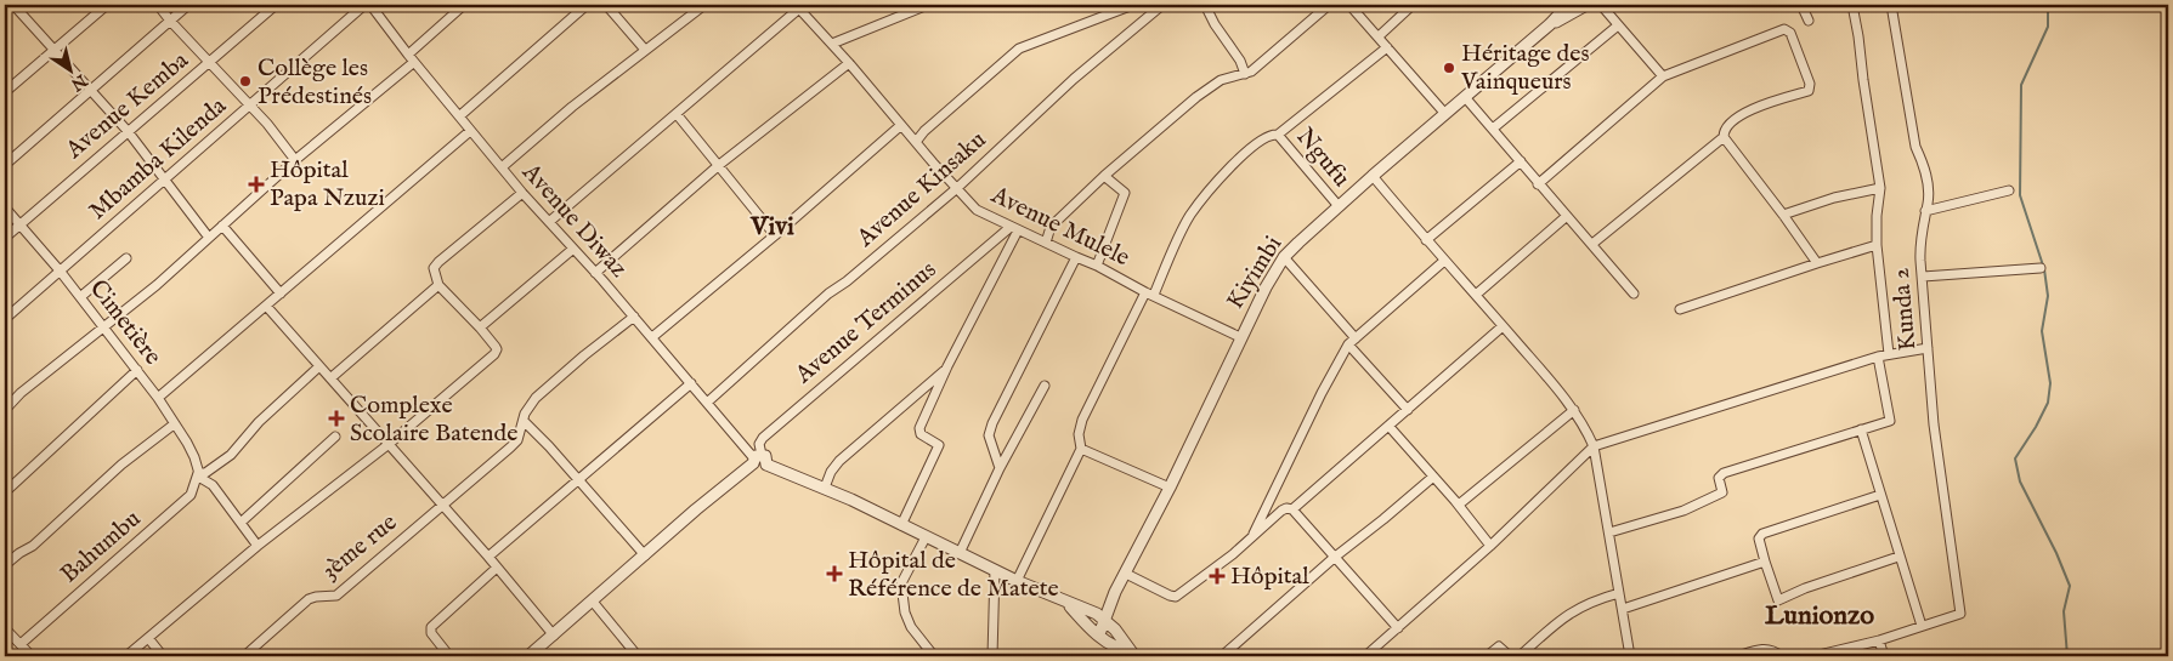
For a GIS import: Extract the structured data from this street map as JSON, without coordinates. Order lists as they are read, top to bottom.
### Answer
{
  "streets": {
    "street": [
      "Avenue Kemba",
      "Ngufu",
      "Mbamba Kilenda",
      "Avenue Kinsaku",
      "Avenue Diwaz",
      "Avenue Mulele",
      "Kiyimbi",
      "Kunda 2",
      "Cimetière",
      "Avenue Terminus",
      "Bahumbu",
      "3ème rue"
    ]
  },
  "crossings": [
    ["Avenue Kemba", "Cimetière"],
    ["Ngufu", "Kiyimbi"],
    ["Mbamba Kilenda", "Cimetière"],
    ["Avenue Kinsaku", "Avenue Diwaz"],
    ["Avenue Kinsaku", "Avenue Mulele"],
    ["Avenue Diwaz", "Avenue Terminus"],
    ["Avenue Diwaz", "3ème rue"],
    ["Avenue Mulele", "Kiyimbi"],
    ["Avenue Mulele", "Avenue Terminus"],
    ["Cimetière", "Bahumbu"]
  ],
  "districts": ["Vivi", "Lunionzo"],
  "places": {
    "other": ["Héritage des Vainqueurs", "Collège les Prédestinés"],
    "health": [
      "Hôpital Papa Nzuzi",
      "Complexe Scolaire Batende",
      "Hôpital de Référence de Matete",
      "Hôpital"
    ]
  },
  "north": "bottom right"
}
